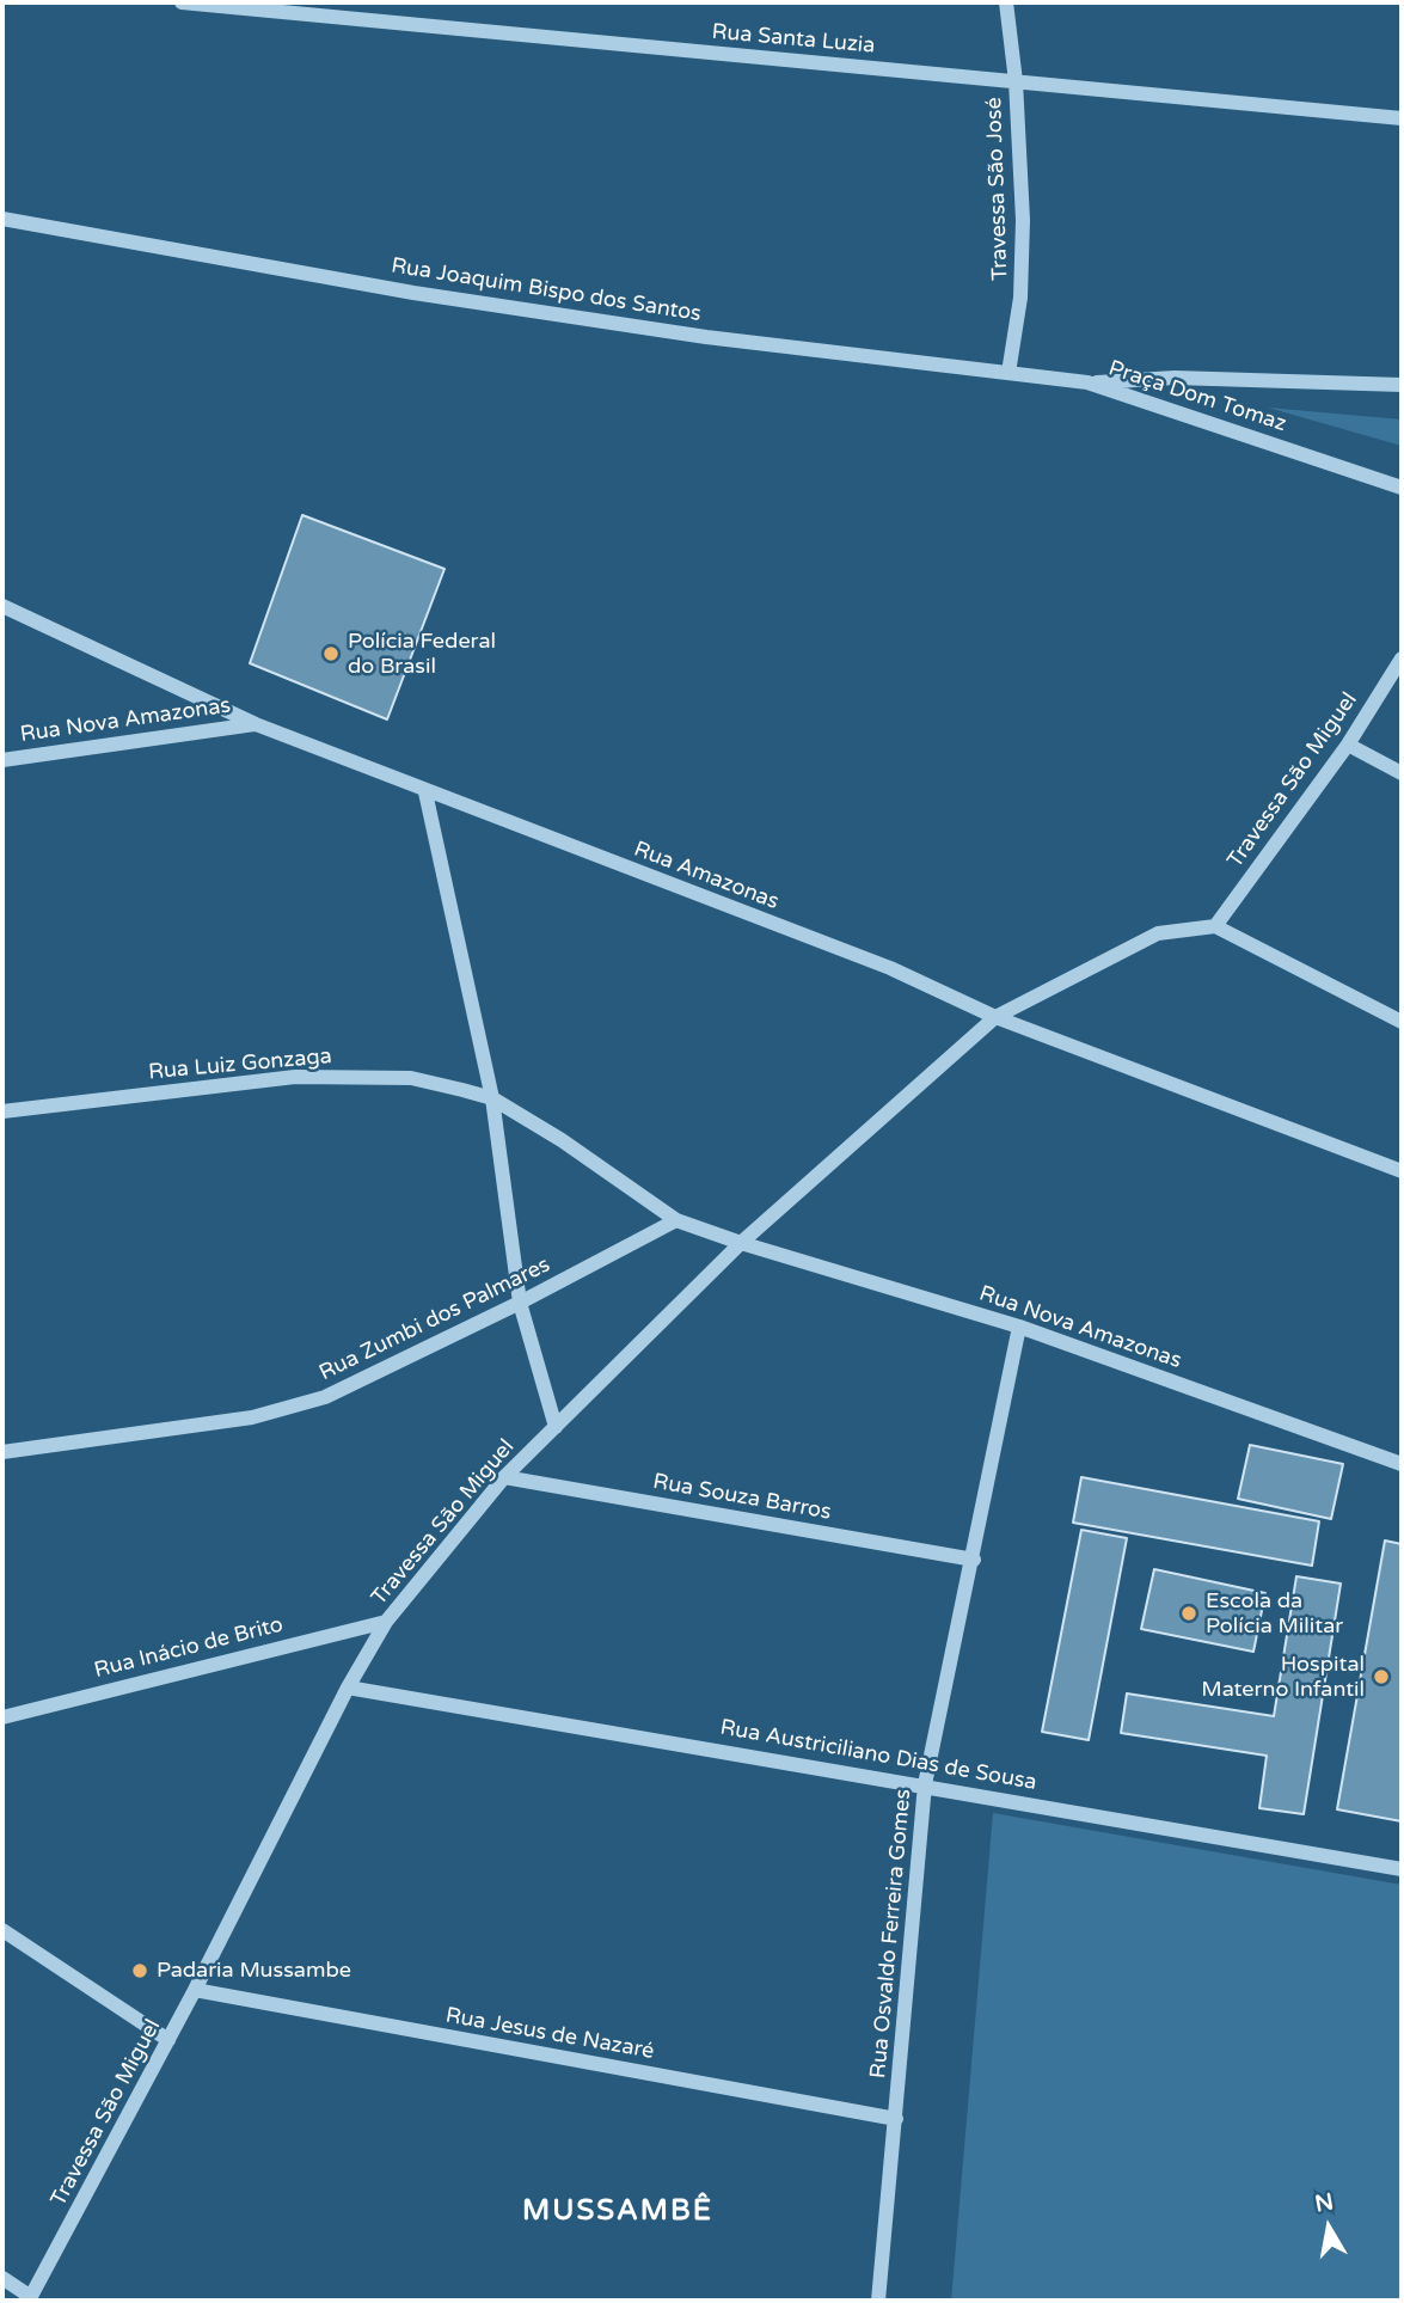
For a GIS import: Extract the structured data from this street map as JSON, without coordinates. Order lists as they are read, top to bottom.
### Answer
{
  "streets": {
    "street": [
      "Rua Santa Luzia",
      "Travessa São José",
      "Rua Joaquim Bispo dos Santos",
      "Praça Dom Tomaz",
      "Rua Nova Amazonas",
      "Travessa São Miguel",
      "Rua Amazonas",
      "Rua Luiz Gonzaga",
      "Rua Zumbi dos Palmares",
      "Rua Souza Barros",
      "Rua Inácio de Brito",
      "Rua Austriciliano Dias de Sousa",
      "Rua Osvaldo Ferreira Gomes",
      "Rua Jesus de Nazaré"
    ]
  },
  "crossings": [
    ["Rua Santa Luzia", "Travessa São José"],
    ["Travessa São José", "Rua Joaquim Bispo dos Santos"],
    ["Rua Joaquim Bispo dos Santos", "Praça Dom Tomaz"],
    ["Rua Nova Amazonas", "Travessa São Miguel"],
    ["Rua Nova Amazonas", "Rua Amazonas"],
    ["Rua Nova Amazonas", "Rua Luiz Gonzaga"],
    ["Rua Nova Amazonas", "Rua Osvaldo Ferreira Gomes"],
    ["Travessa São Miguel", "Rua Amazonas"],
    ["Travessa São Miguel", "Rua Luiz Gonzaga"],
    ["Travessa São Miguel", "Rua Souza Barros"],
    ["Travessa São Miguel", "Rua Inácio de Brito"],
    ["Travessa São Miguel", "Rua Austriciliano Dias de Sousa"],
    ["Travessa São Miguel", "Rua Jesus de Nazaré"],
    ["Rua Luiz Gonzaga", "Rua Zumbi dos Palmares"],
    ["Rua Souza Barros", "Rua Osvaldo Ferreira Gomes"],
    ["Rua Austriciliano Dias de Sousa", "Rua Osvaldo Ferreira Gomes"],
    ["Rua Osvaldo Ferreira Gomes", "Rua Jesus de Nazaré"]
  ],
  "districts": ["MUSSAMBÊ"],
  "places": [
    "Polícia Federal do Brasil",
    "Escola da Polícia Militar",
    "Hospital Materno Infantil",
    "Padaria Mussambe"
  ],
  "north": "top"
}
